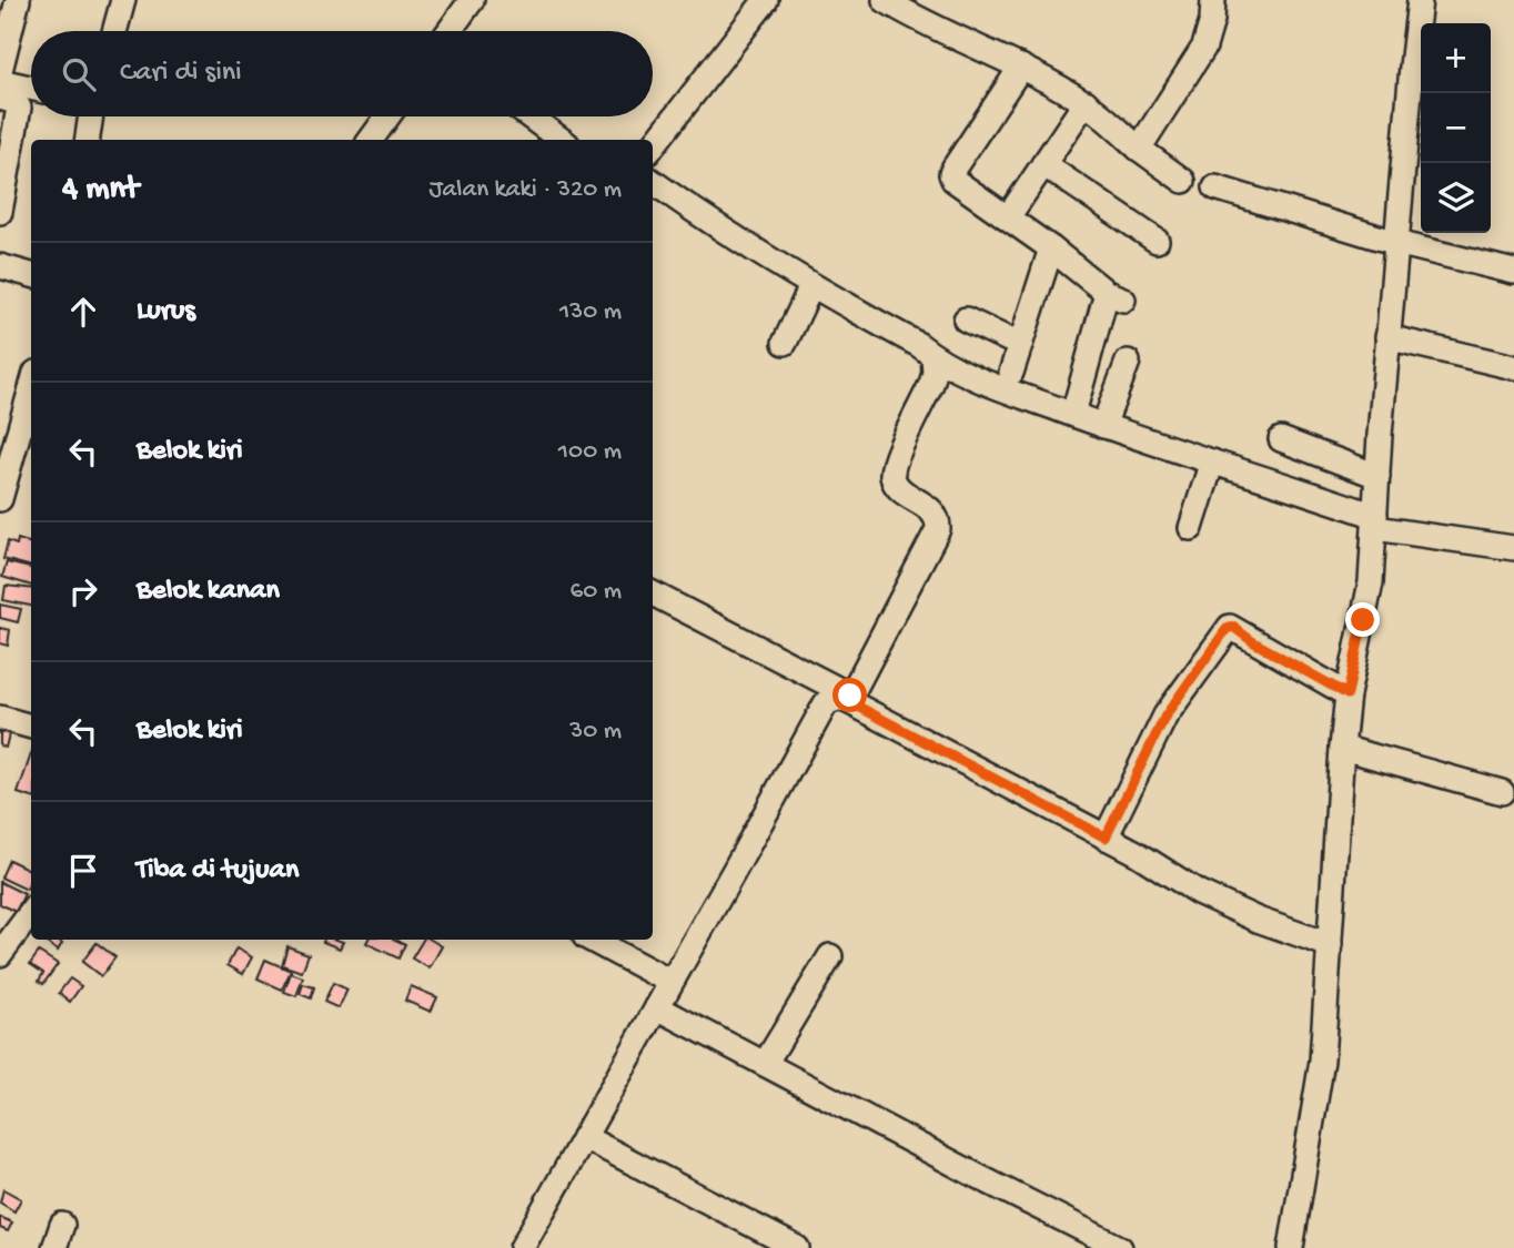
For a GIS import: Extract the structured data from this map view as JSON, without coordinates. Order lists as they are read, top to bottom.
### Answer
{
  "page": {
    "map_buttons": ["+", "−"],
    "search": "Cari di sini",
    "heading": ["4 mnt", "Jalan kaki · 320 m"],
    "list": [
      ["Lurus", "130 m"],
      ["Belok kiri", "100 m"],
      ["Belok kanan", "60 m"],
      ["Belok kiri", "30 m"],
      "Tiba di tujuan"
    ]
  }
}
